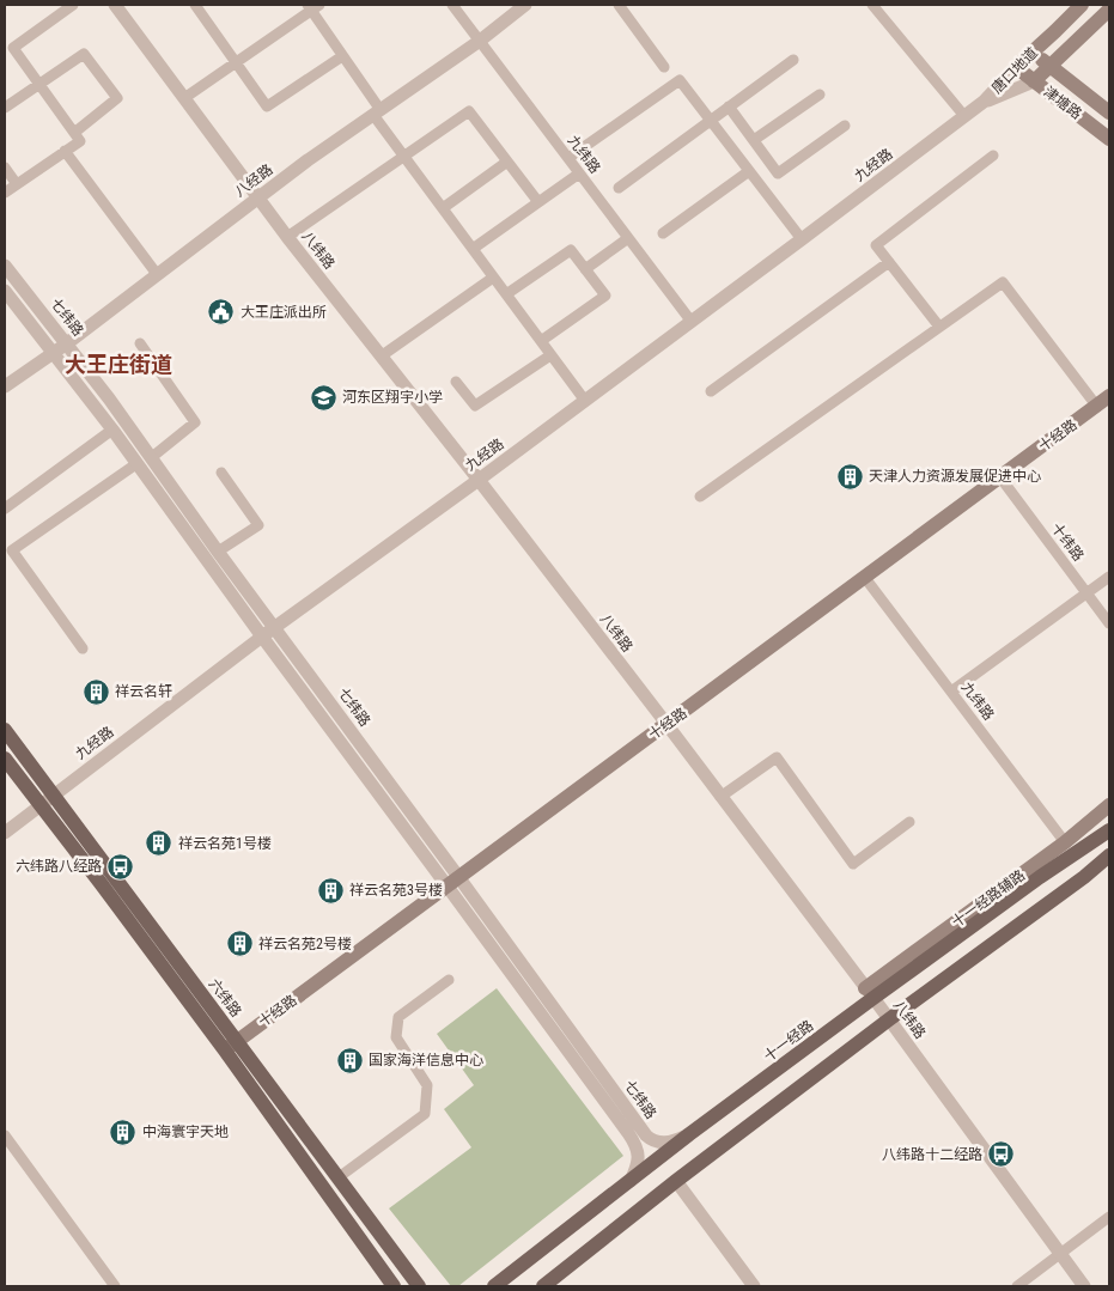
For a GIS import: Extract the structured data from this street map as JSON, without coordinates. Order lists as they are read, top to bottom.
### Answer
{
  "streets": {
    "main road": [
      "唐口地道",
      "津塘路",
      "十经路",
      "十一经路辅路",
      "六纬路",
      "十一经路"
    ],
    "street": [
      "九纬路",
      "九经路",
      "八经路",
      "八纬路",
      "七纬路",
      "十纬路"
    ]
  },
  "crossings": [
    ["唐口地道", "津塘路"],
    ["唐口地道", "九经路"],
    ["九纬路", "九经路"],
    ["九纬路", "八经路"],
    ["九纬路", "十经路"],
    ["九纬路", "十一经路辅路"],
    ["九经路", "八纬路"],
    ["九经路", "七纬路"],
    ["九经路", "六纬路"],
    ["八经路", "八纬路"],
    ["八经路", "七纬路"],
    ["八纬路", "十经路"],
    ["八纬路", "十一经路辅路"],
    ["八纬路", "十一经路"],
    ["七纬路", "十经路"],
    ["七纬路", "十一经路"],
    ["十经路", "十纬路"],
    ["十经路", "六纬路"],
    ["十一经路辅路", "十一经路"]
  ],
  "districts": ["大王庄街道"],
  "places": {
    "public building": ["大王庄派出所"],
    "school or university": ["河东区翔宇小学"],
    "building": [
      "天津人力资源发展促进中心",
      "祥云名轩",
      "祥云名苑1号楼",
      "祥云名苑3号楼",
      "祥云名苑2号楼",
      "国家海洋信息中心",
      "中海寰宇天地"
    ],
    "bus stop": ["六纬路八经路", "八纬路十二经路"]
  }
}
